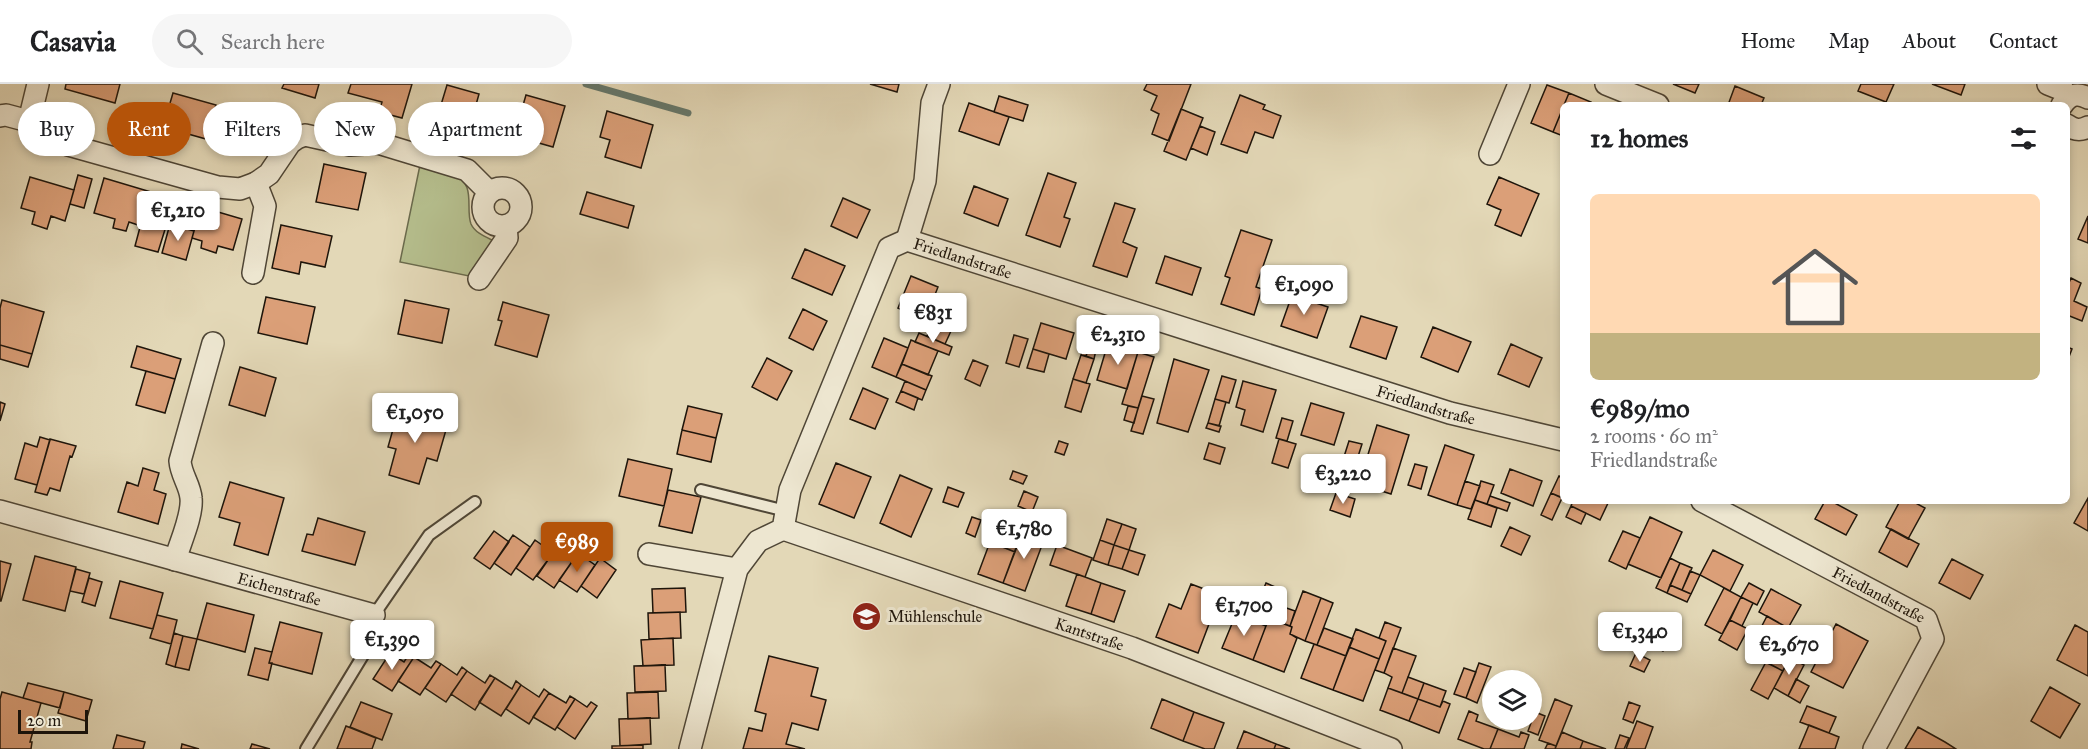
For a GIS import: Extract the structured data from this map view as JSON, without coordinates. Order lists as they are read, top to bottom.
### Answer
{
  "streets": {
    "street": ["Friedlandstraße", "Eichenstraße", "Kantstraße"]
  },
  "crossings": [
    ["Friedlandstraße", "Kantstraße"]
  ],
  "places": {
    "school or university": ["Mühlenschule"]
  },
  "scale_bar": "20 m",
  "page": {
    "header": "Casavia",
    "search": "Search here",
    "nav": [
      "Home",
      "Map",
      "About",
      "Contact"
    ],
    "chip": [
      "Buy",
      "Rent",
      "Filters",
      "New",
      "Apartment"
    ],
    "heading": "12 homes",
    "list": [
      {
        "name": "€989/mo",
        "note": "2 rooms · 60 m² · Friedlandstraße"
      }
    ],
    "price": [
      "€1,210",
      "€1,090",
      "€831",
      "€2,310",
      "€1,050",
      "€3,220",
      "€1,780",
      "€989",
      "€1,700",
      "€1,340",
      "€1,390",
      "€2,670"
    ],
    "scale": "20 m"
  }
}
